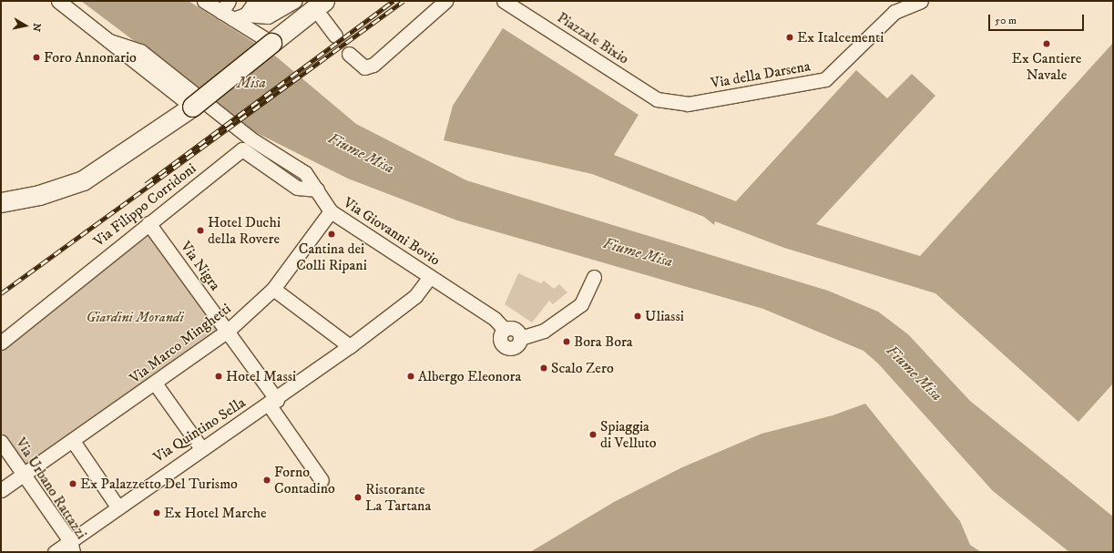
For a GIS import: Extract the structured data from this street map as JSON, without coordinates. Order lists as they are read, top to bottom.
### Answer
{
  "streets": {
    "street": [
      "Piazzale Bixio",
      "Via della Darsena",
      "Via Filippo Corridoni",
      "Via Giovanni Bovio",
      "Via Nigra",
      "Via Marco Minghetti",
      "Via Quintino Sella",
      "Via Urbano Rattazzi"
    ]
  },
  "crossings": [
    ["Piazzale Bixio", "Via della Darsena"],
    ["Via Filippo Corridoni", "Via Giovanni Bovio"],
    ["Via Filippo Corridoni", "Via Nigra"],
    ["Via Giovanni Bovio", "Via Marco Minghetti"],
    ["Via Giovanni Bovio", "Via Quintino Sella"],
    ["Via Nigra", "Via Marco Minghetti"],
    ["Via Nigra", "Via Quintino Sella"],
    ["Via Marco Minghetti", "Via Urbano Rattazzi"],
    ["Via Quintino Sella", "Via Urbano Rattazzi"]
  ],
  "water": ["Misa", "Fiume Misa"],
  "parks": ["Giardini Morandi"],
  "places": [
    "Ex Italcementi",
    "Ex Cantiere Navale",
    "Foro Annonario",
    "Hotel Duchi della Rovere",
    "Cantina dei Colli Ripani",
    "Uliassi",
    "Bora Bora",
    "Scalo Zero",
    "Hotel Massi",
    "Albergo Eleonora",
    "Spiaggia di Velluto",
    "Forno Contadino",
    "Ex Palazzetto Del Turismo",
    "Ristorante La Tartana",
    "Ex Hotel Marche"
  ],
  "scale_bar": "50 m",
  "north": "right"
}
